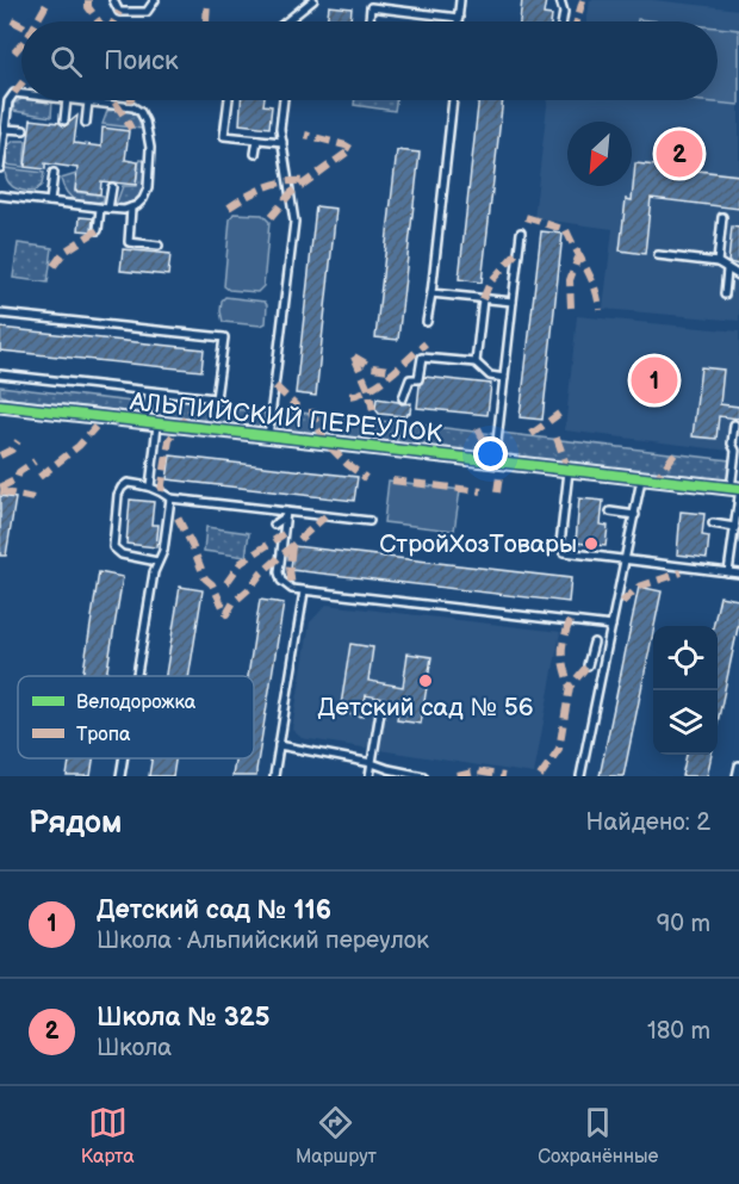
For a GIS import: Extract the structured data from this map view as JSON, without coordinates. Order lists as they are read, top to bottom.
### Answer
{
  "streets": {
    "street": ["АЛЬПИЙСКИЙ ПЕРЕУЛОК"]
  },
  "places": ["СтройХозТовары", "Детский сад № 56"],
  "legend": ["Велодорожка", "Тропа"],
  "north": "bottom left",
  "page": {
    "search": "Поиск",
    "pins": ["2", "1"],
    "heading": ["Рядом", "Найдено: 2"],
    "list": [
      {
        "mark": "1",
        "name": "Детский сад № 116",
        "note": "Школа · Альпийский переулок",
        "value": "90 m"
      },
      {
        "mark": "2",
        "name": "Школа № 325",
        "note": "Школа",
        "value": "180 m"
      }
    ],
    "nav": ["Карта", "Маршрут", "Сохранённые"]
  }
}
